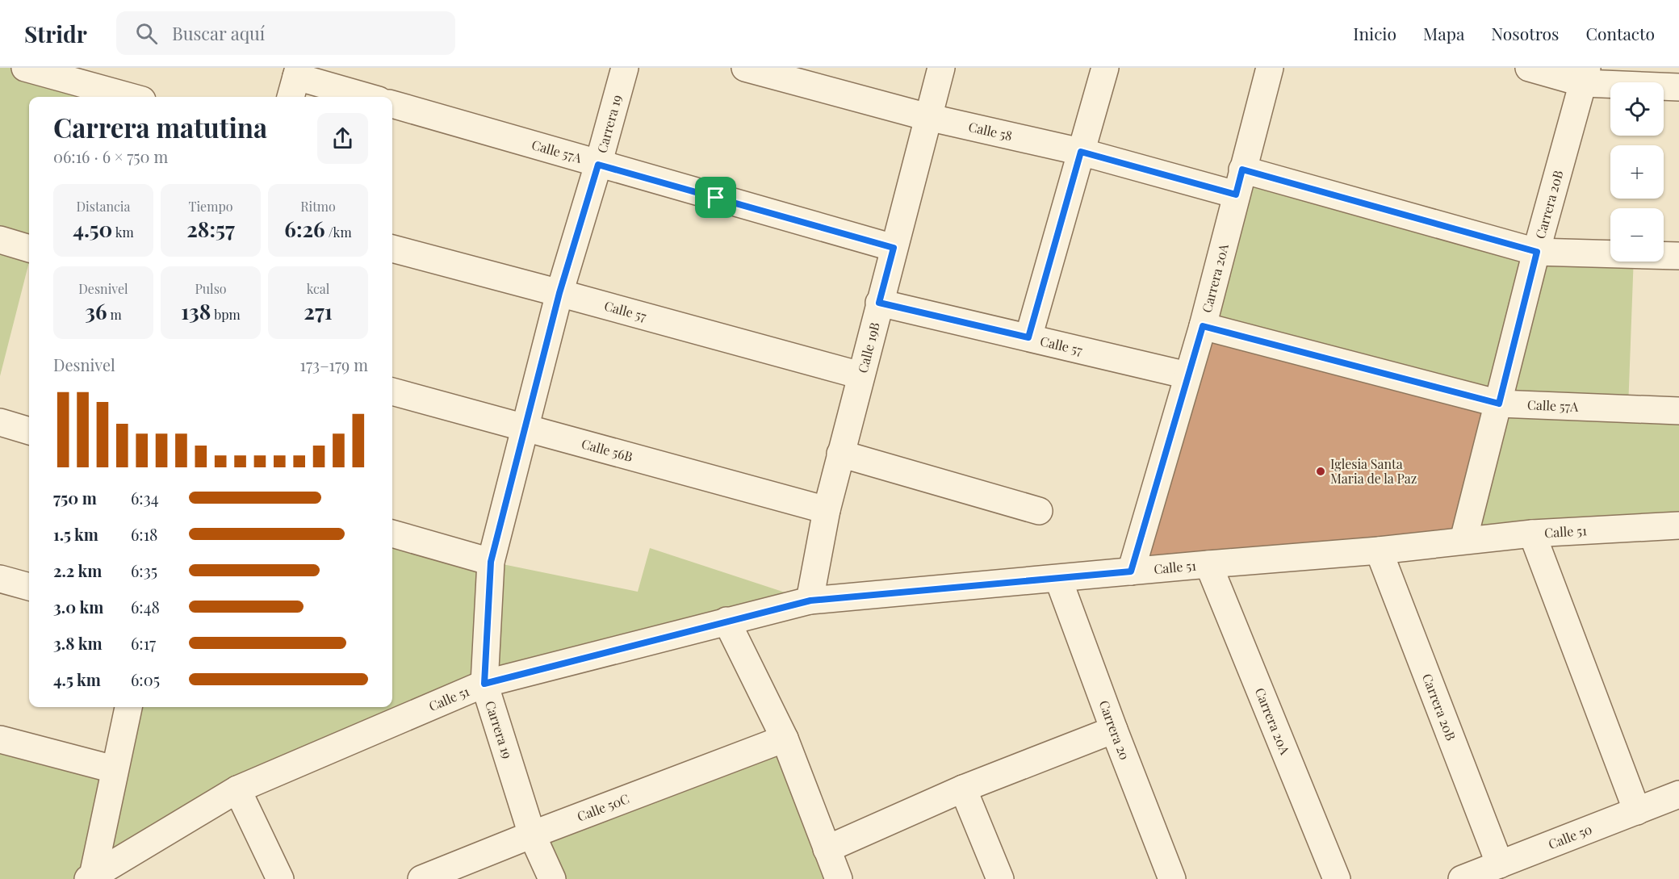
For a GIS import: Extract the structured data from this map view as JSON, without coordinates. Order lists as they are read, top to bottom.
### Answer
{
  "streets": {
    "street": [
      "Carrera 19",
      "Calle 58",
      "Calle 57A",
      "Carrera 20B",
      "Carrera 20A",
      "Calle 57",
      "Calle 19B",
      "Calle 56B",
      "Calle 51",
      "Carrera 20",
      "Calle 50C",
      "Calle 50"
    ]
  },
  "crossings": [
    ["Carrera 19", "Calle 57A"],
    ["Carrera 19", "Calle 57"],
    ["Carrera 19", "Calle 56B"],
    ["Carrera 19", "Calle 51"],
    ["Carrera 19", "Calle 50C"],
    ["Calle 58", "Carrera 20B"],
    ["Calle 58", "Carrera 20A"],
    ["Calle 58", "Calle 19B"],
    ["Calle 57A", "Carrera 20B"],
    ["Calle 57A", "Carrera 20A"],
    ["Calle 57A", "Calle 19B"],
    ["Carrera 20B", "Calle 51"],
    ["Carrera 20B", "Calle 50"],
    ["Carrera 20A", "Calle 57"],
    ["Carrera 20A", "Calle 51"],
    ["Calle 57", "Calle 19B"],
    ["Calle 19B", "Calle 56B"],
    ["Calle 19B", "Calle 51"],
    ["Calle 51", "Carrera 20"]
  ],
  "places": ["Iglesia Santa Maria de la Paz"],
  "page": {
    "header": "Stridr",
    "search": "Buscar aquí",
    "nav": [
      "Inicio",
      "Mapa",
      "Nosotros",
      "Contacto"
    ],
    "map_buttons": ["+", "−"],
    "heading": ["Carrera matutina", "06:16 · 6 × 750 m"],
    "stats": [
      ["Distancia", "4.50 km"],
      ["Tiempo", "28:57"],
      ["Ritmo", "6:26 /km"],
      ["Desnivel", "36 m"],
      ["Pulso", "138 bpm"],
      ["kcal", "271"]
    ],
    "chart": ["Desnivel", "173–179 m"],
    "list": [
      {
        "name": "750 m",
        "note": "6:34"
      },
      {
        "name": "1.5 km",
        "note": "6:18"
      },
      {
        "name": "2.2 km",
        "note": "6:35"
      },
      {
        "name": "3.0 km",
        "note": "6:48"
      },
      {
        "name": "3.8 km",
        "note": "6:17"
      },
      {
        "name": "4.5 km",
        "note": "6:05"
      }
    ]
  }
}
